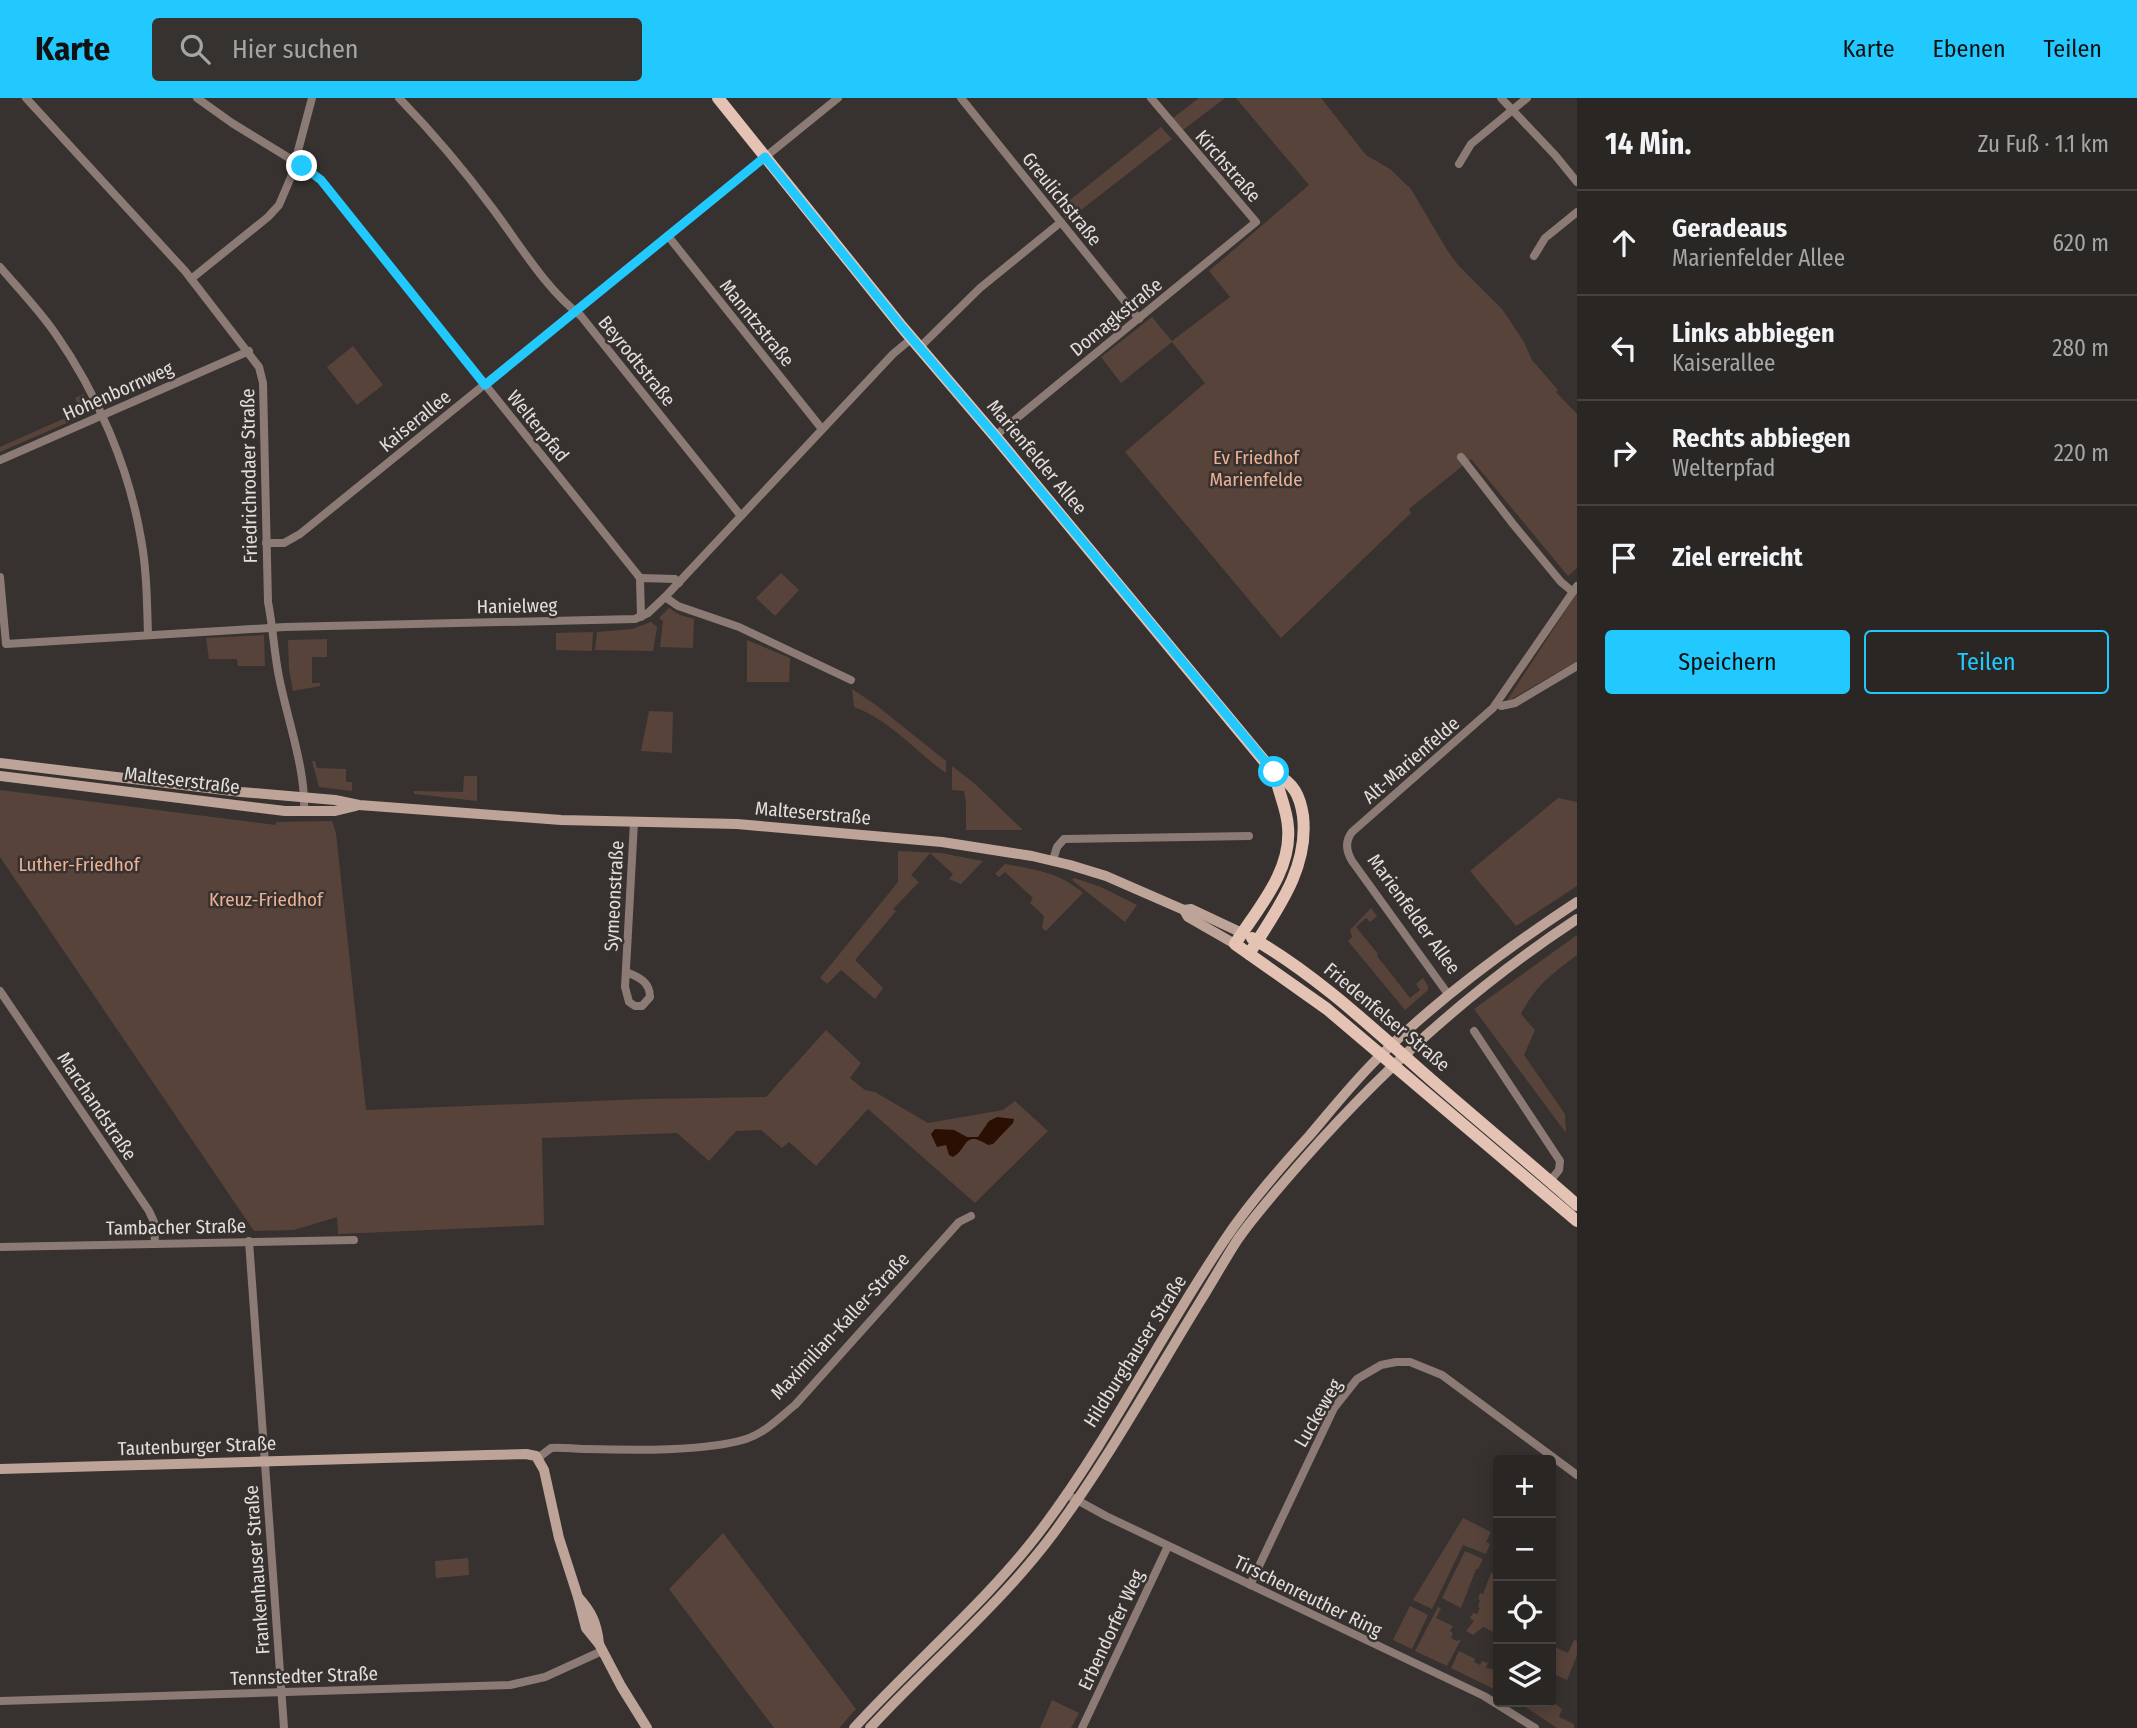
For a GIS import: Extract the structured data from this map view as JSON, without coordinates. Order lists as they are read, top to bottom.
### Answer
{
  "streets": {
    "main road": [
      "Marienfelder Allee",
      "Malteserstraße",
      "Friedenfelser Straße",
      "Maximilian-Kaller-Straße",
      "Hildburghauser Straße",
      "Tautenburger Straße"
    ],
    "street": [
      "Kirchstraße",
      "Greulichstraße",
      "Domagkstraße",
      "Manntzstraße",
      "Beyrodtstraße",
      "Hohenbornweg",
      "Kaiserallee",
      "Welterpfad",
      "Friedrichrodaer Straße",
      "Hanielweg",
      "Alt-Marienfelde",
      "Symeonstraße",
      "Marchandstraße",
      "Tambacher Straße",
      "Luckeweg",
      "Frankenhauser Straße",
      "Tirschenreuther Ring",
      "Erbendorfer Weg",
      "Tennstedter Straße"
    ]
  },
  "crossings": [
    ["Kirchstraße", "Domagkstraße"],
    ["Greulichstraße", "Domagkstraße"],
    ["Domagkstraße", "Marienfelder Allee"],
    ["Manntzstraße", "Kaiserallee"],
    ["Beyrodtstraße", "Kaiserallee"],
    ["Hohenbornweg", "Friedrichrodaer Straße"],
    ["Kaiserallee", "Welterpfad"],
    ["Kaiserallee", "Marienfelder Allee"],
    ["Kaiserallee", "Friedrichrodaer Straße"],
    ["Marienfelder Allee", "Alt-Marienfelde"],
    ["Marienfelder Allee", "Friedenfelser Straße"],
    ["Marienfelder Allee", "Hildburghauser Straße"],
    ["Friedrichrodaer Straße", "Hanielweg"],
    ["Friedrichrodaer Straße", "Malteserstraße"],
    ["Malteserstraße", "Symeonstraße"],
    ["Malteserstraße", "Friedenfelser Straße"],
    ["Friedenfelser Straße", "Hildburghauser Straße"],
    ["Marchandstraße", "Tambacher Straße"],
    ["Tambacher Straße", "Frankenhauser Straße"],
    ["Maximilian-Kaller-Straße", "Tautenburger Straße"],
    ["Hildburghauser Straße", "Tirschenreuther Ring"],
    ["Luckeweg", "Tirschenreuther Ring"],
    ["Tautenburger Straße", "Frankenhauser Straße"],
    ["Frankenhauser Straße", "Tennstedter Straße"],
    ["Tirschenreuther Ring", "Erbendorfer Weg"]
  ],
  "parks": ["Ev Friedhof Marienfelde", "Luther-Friedhof", "Kreuz-Friedhof"],
  "page": {
    "header": "Karte",
    "search": "Hier suchen",
    "nav": ["Karte", "Ebenen", "Teilen"],
    "heading": ["14 Min.", "Zu Fuß · 1.1 km"],
    "list": [
      ["Geradeaus", "Marienfelder Allee", "620 m"],
      ["Links abbiegen", "Kaiserallee", "280 m"],
      ["Rechts abbiegen", "Welterpfad", "220 m"],
      "Ziel erreicht"
    ],
    "buttons": ["Speichern", "Teilen"],
    "map_buttons": ["+", "−"]
  }
}
